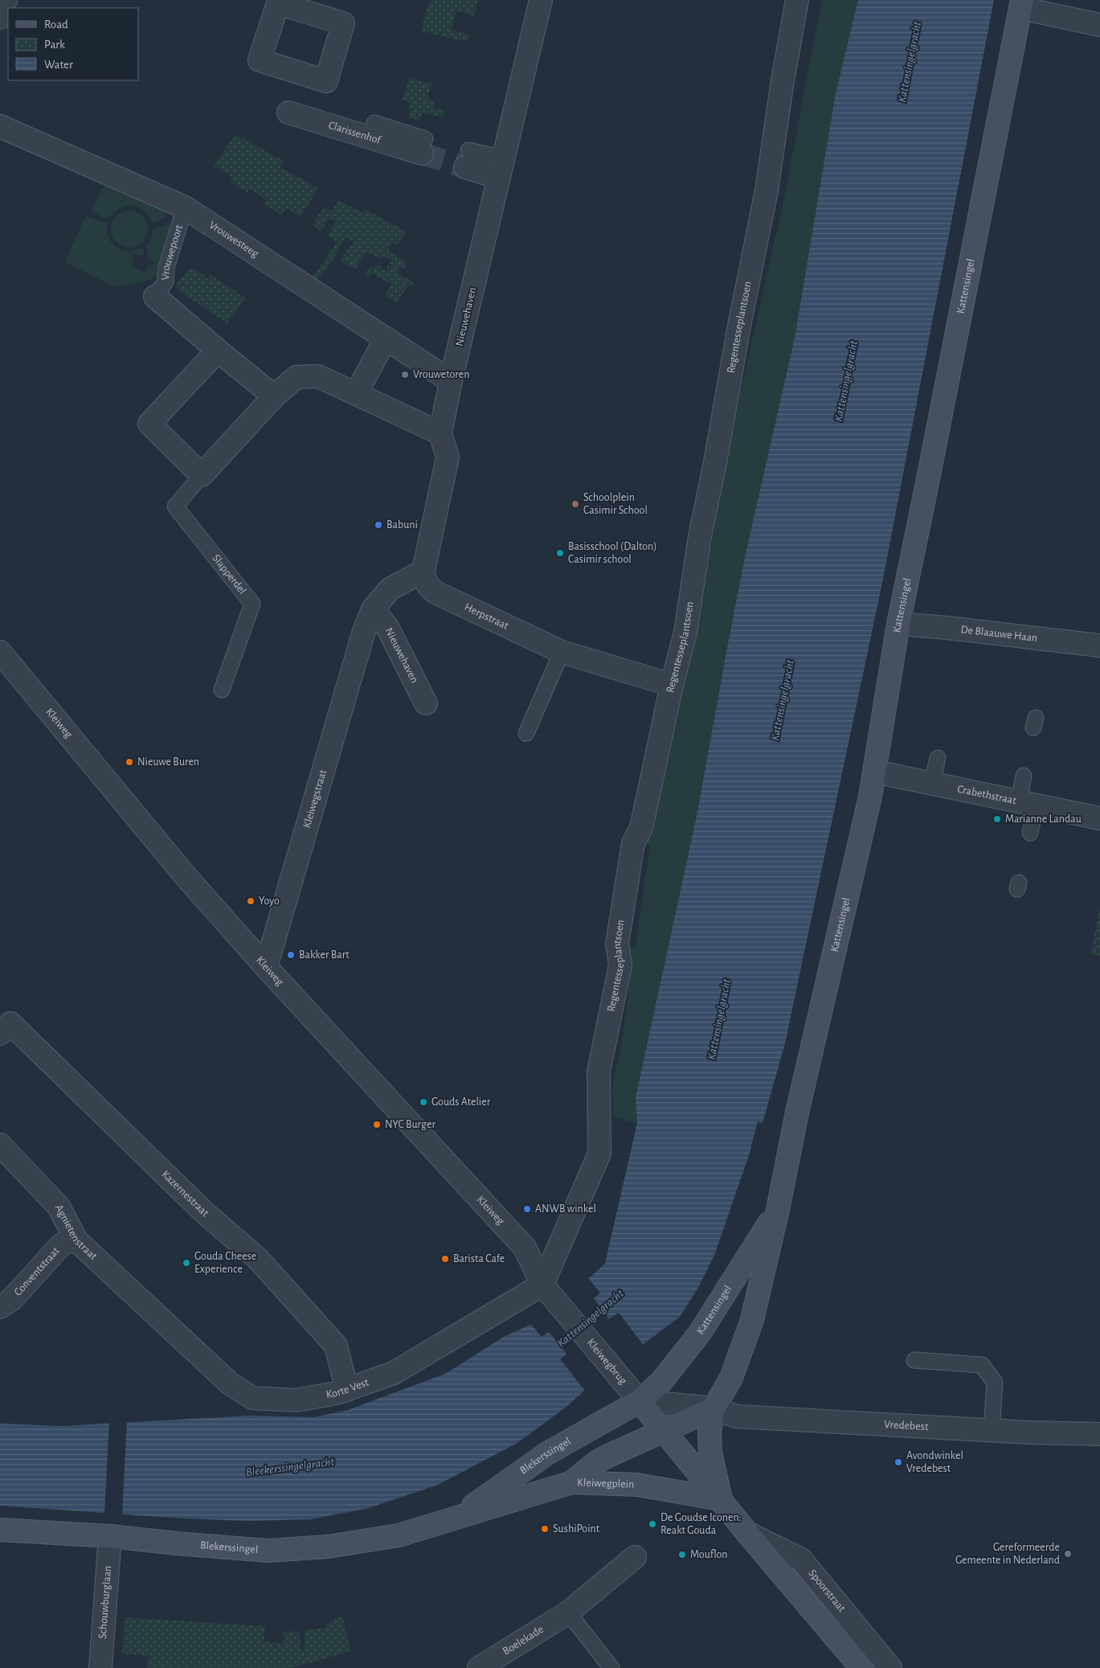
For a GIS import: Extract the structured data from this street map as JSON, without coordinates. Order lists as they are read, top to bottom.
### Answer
{
  "streets": {
    "main road": [
      "Kattensingel",
      "Blekerssingel",
      "Kleiwegplein",
      "Spoorstraat"
    ],
    "street": [
      "Clarissenhof",
      "Vrouwesteeg",
      "Nieuwehaven",
      "Regentesseplantsoen",
      "Slapperdel",
      "Herpstraat",
      "De Blaauwe Haan",
      "Kleiweg",
      "Crabethstraat",
      "Kleiwegstraat",
      "Kazernestraat",
      "Agnietenstraat",
      "Conventstraat",
      "Kleiwegbrug",
      "Korte Vest",
      "Vredebest",
      "Schouwburglaan",
      "Boelekade"
    ],
    "lane": ["Vrouwepoort"]
  },
  "crossings": [
    ["Vrouwesteeg", "Vrouwepoort"],
    ["Vrouwesteeg", "Nieuwehaven"],
    ["Kattensingel", "De Blaauwe Haan"],
    ["Kattensingel", "Crabethstraat"],
    ["Kattensingel", "Kleiwegbrug"],
    ["Kattensingel", "Vredebest"],
    ["Kattensingel", "Blekerssingel"],
    ["Kattensingel", "Kleiwegplein"],
    ["Nieuwehaven", "Slapperdel"],
    ["Nieuwehaven", "Herpstraat"],
    ["Nieuwehaven", "Kleiwegstraat"],
    ["Regentesseplantsoen", "Herpstraat"],
    ["Regentesseplantsoen", "Kleiweg"],
    ["Regentesseplantsoen", "Kleiwegbrug"],
    ["Regentesseplantsoen", "Korte Vest"],
    ["Kleiweg", "Kleiwegstraat"],
    ["Kleiweg", "Kleiwegbrug"],
    ["Kleiweg", "Korte Vest"],
    ["Kazernestraat", "Korte Vest"],
    ["Agnietenstraat", "Conventstraat"],
    ["Agnietenstraat", "Korte Vest"],
    ["Kleiwegbrug", "Korte Vest"],
    ["Kleiwegbrug", "Blekerssingel"],
    ["Vredebest", "Kleiwegplein"],
    ["Blekerssingel", "Kleiwegplein"],
    ["Blekerssingel", "Schouwburglaan"],
    ["Kleiwegplein", "Spoorstraat"]
  ],
  "water": ["Kattensingelgracht", "Bleekerssingelgracht"],
  "places": [
    "Vrouwetoren",
    "Schoolplein Casimir School",
    "Babuni",
    "Basisschool (Dalton) Casimir school",
    "Nieuwe Buren",
    "Marianne Landau",
    "Yoyo",
    "Bakker Bart",
    "Gouds Atelier",
    "NYC Burger",
    "ANWB winkel",
    "Barista Cafe",
    "Gouda Cheese Experience",
    "Avondwinkel Vredebest",
    "De Goudse Iconen: Reakt Gouda",
    "SushiPoint",
    "Gereformeerde Gemeente in Nederland",
    "Mouflon"
  ],
  "legend": ["Road", "Park", "Water"]
}
